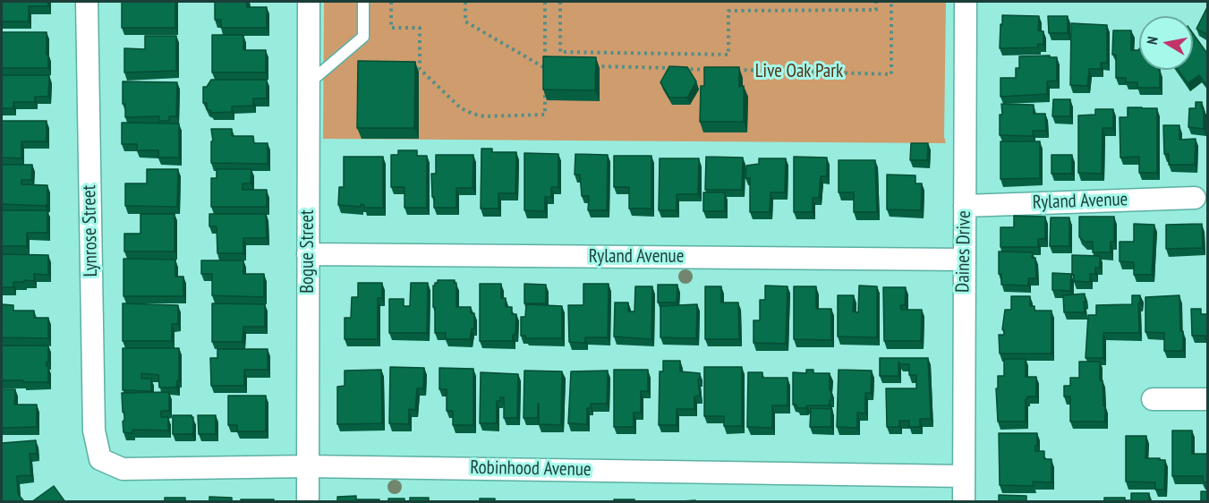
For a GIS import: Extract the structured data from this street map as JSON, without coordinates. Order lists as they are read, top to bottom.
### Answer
{
  "streets": {
    "street": [
      "Ryland Avenue",
      "Lynrose Street",
      "Bogue Street",
      "Daines Drive",
      "Robinhood Avenue"
    ]
  },
  "crossings": [
    ["Ryland Avenue", "Bogue Street"],
    ["Ryland Avenue", "Daines Drive"],
    ["Lynrose Street", "Robinhood Avenue"],
    ["Bogue Street", "Robinhood Avenue"],
    ["Daines Drive", "Robinhood Avenue"]
  ],
  "parks": ["Live Oak Park"],
  "north": "left"
}
